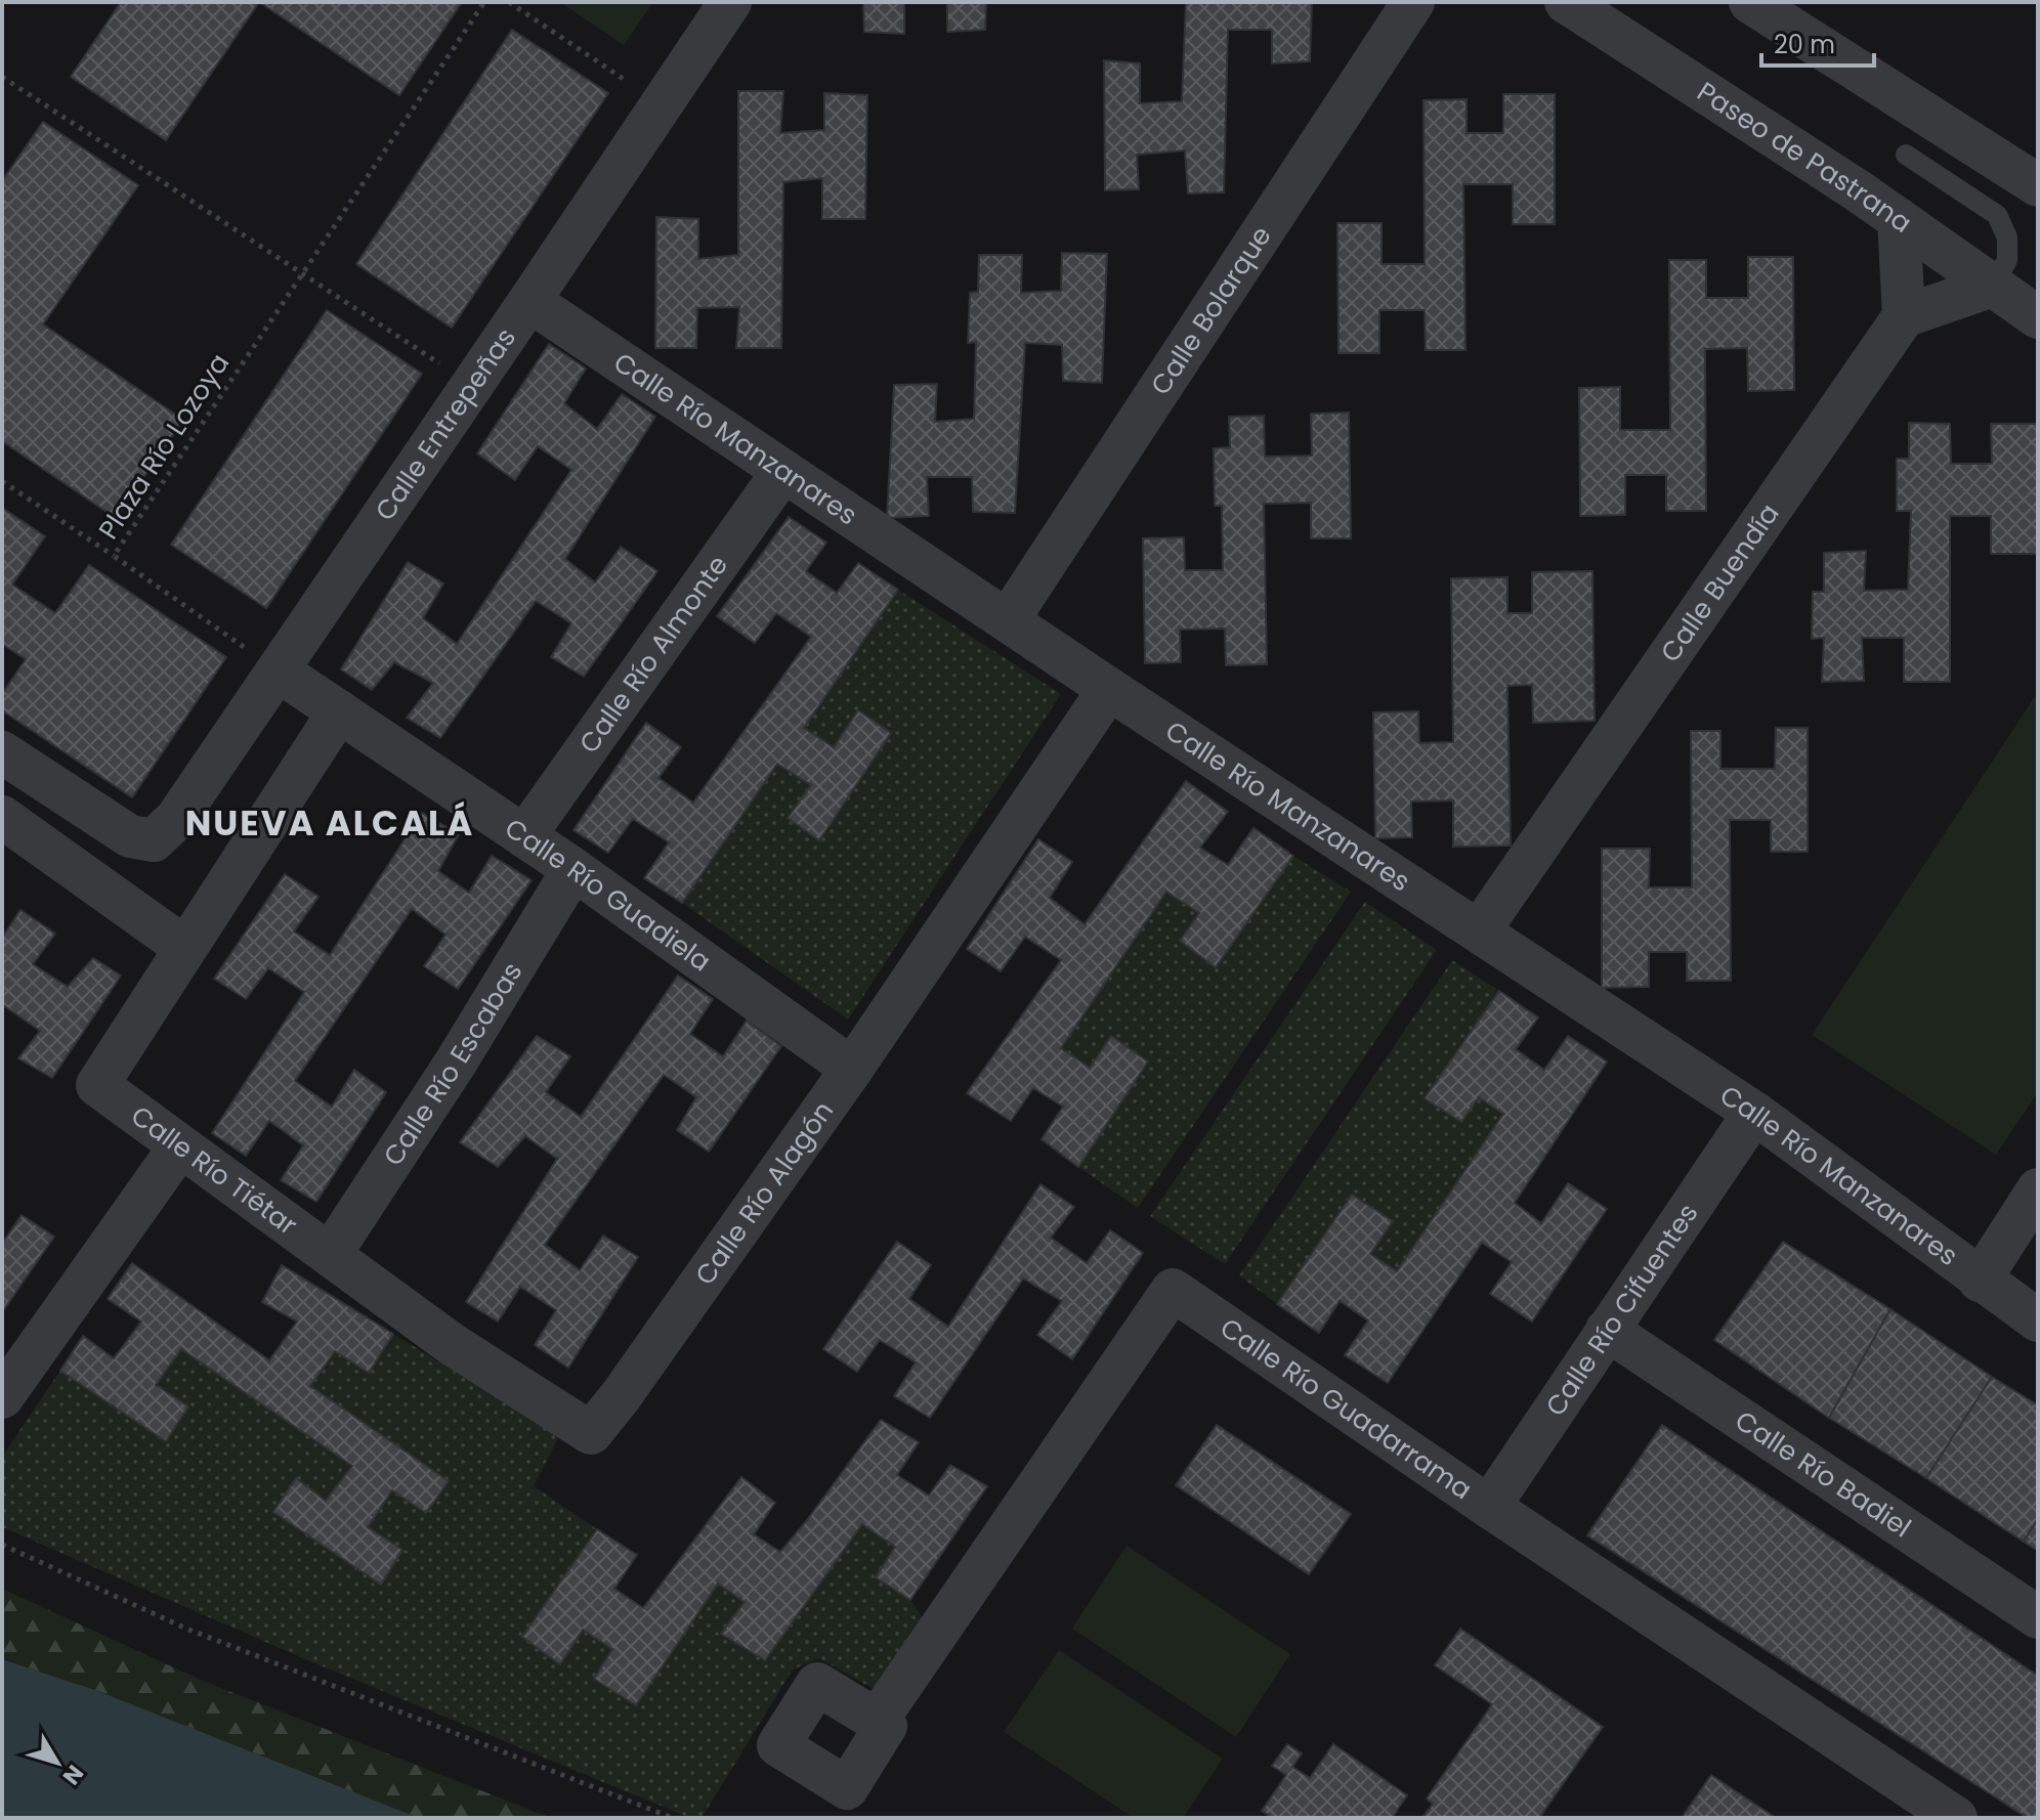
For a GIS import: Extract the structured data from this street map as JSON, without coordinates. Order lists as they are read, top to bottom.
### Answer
{
  "streets": {
    "street": [
      "Paseo de Pastrana",
      "Calle Bolarque",
      "Calle Entrepeñas",
      "Calle Río Manzanares",
      "Calle Buendía",
      "Calle Río Almonte",
      "Calle Río Guadiela",
      "Calle Río Escabas",
      "Calle Río Tiétar",
      "Calle Río Alagón",
      "Calle Río Cifuentes",
      "Calle Río Guadarrama",
      "Calle Río Badiel"
    ],
    "path": ["Plaza Río Lozoya"]
  },
  "crossings": [
    ["Calle Bolarque", "Calle Río Manzanares"],
    ["Calle Entrepeñas", "Calle Río Manzanares"],
    ["Calle Entrepeñas", "Plaza Río Lozoya"],
    ["Calle Entrepeñas", "Calle Río Guadiela"],
    ["Calle Río Manzanares", "Calle Buendía"],
    ["Calle Río Manzanares", "Calle Río Almonte"],
    ["Calle Río Manzanares", "Calle Río Alagón"],
    ["Calle Río Manzanares", "Calle Río Cifuentes"],
    ["Plaza Río Lozoya", "Calle Río Guadiela"],
    ["Calle Río Almonte", "Calle Río Guadiela"],
    ["Calle Río Guadiela", "Calle Río Escabas"],
    ["Calle Río Guadiela", "Calle Río Alagón"],
    ["Calle Río Escabas", "Calle Río Tiétar"],
    ["Calle Río Escabas", "Calle Río Alagón"],
    ["Calle Río Tiétar", "Calle Río Alagón"],
    ["Calle Río Cifuentes", "Calle Río Guadarrama"],
    ["Calle Río Cifuentes", "Calle Río Badiel"]
  ],
  "districts": ["NUEVA ALCALÁ"],
  "scale_bar": "20 m",
  "north": "bottom right"
}
